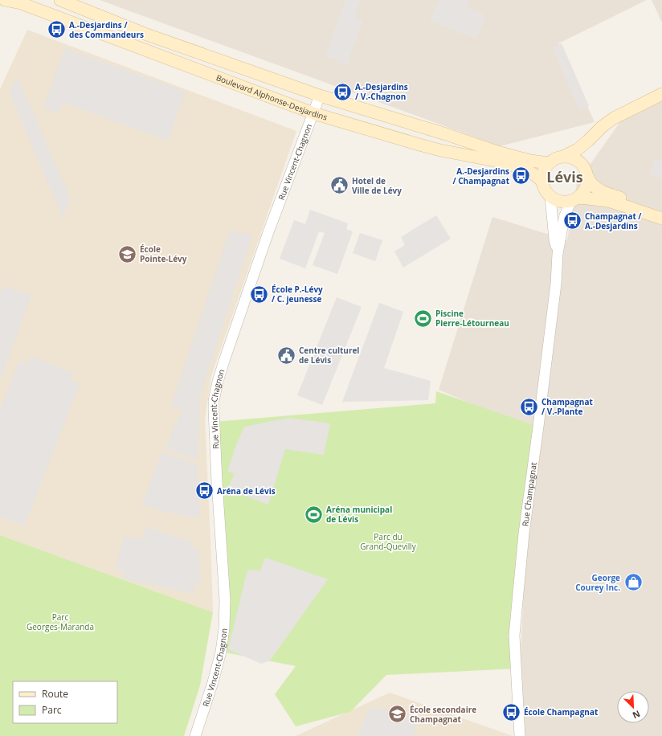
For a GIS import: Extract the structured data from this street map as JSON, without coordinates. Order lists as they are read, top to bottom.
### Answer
{
  "streets": {
    "main road": ["Boulevard Alphonse-Desjardins"],
    "street": ["Rue Vincent-Chagnon", "Rue Champagnat"]
  },
  "crossings": [
    ["Boulevard Alphonse-Desjardins", "Rue Vincent-Chagnon"],
    ["Boulevard Alphonse-Desjardins", "Rue Champagnat"]
  ],
  "districts": ["Lévis"],
  "parks": ["Parc du Grand-Quevilly", "Parc Georges-Maranda"],
  "places": {
    "bus stop": [
      "A.-Desjardins / des Commandeurs",
      "A.-Desjardins / V.-Chagnon",
      "A.-Desjardins / Champagnat",
      "Champagnat / A.-Desjardins",
      "École P.-Lévy / C. jeunesse",
      "Champagnat / V.-Plante",
      "Aréna de Lévis",
      "École Champagnat"
    ],
    "public building": ["Hotel de Ville de Lévy", "Centre culturel de Lévis"],
    "school or university": ["École Pointe-Lévy", "École secondaire Champagnat"],
    "sports": ["Piscine Pierre-Létourneau", "Aréna municipal de Lévis"],
    "shop": ["George Courey Inc."]
  },
  "legend": ["Route", "Parc"],
  "north": "bottom right"
}
